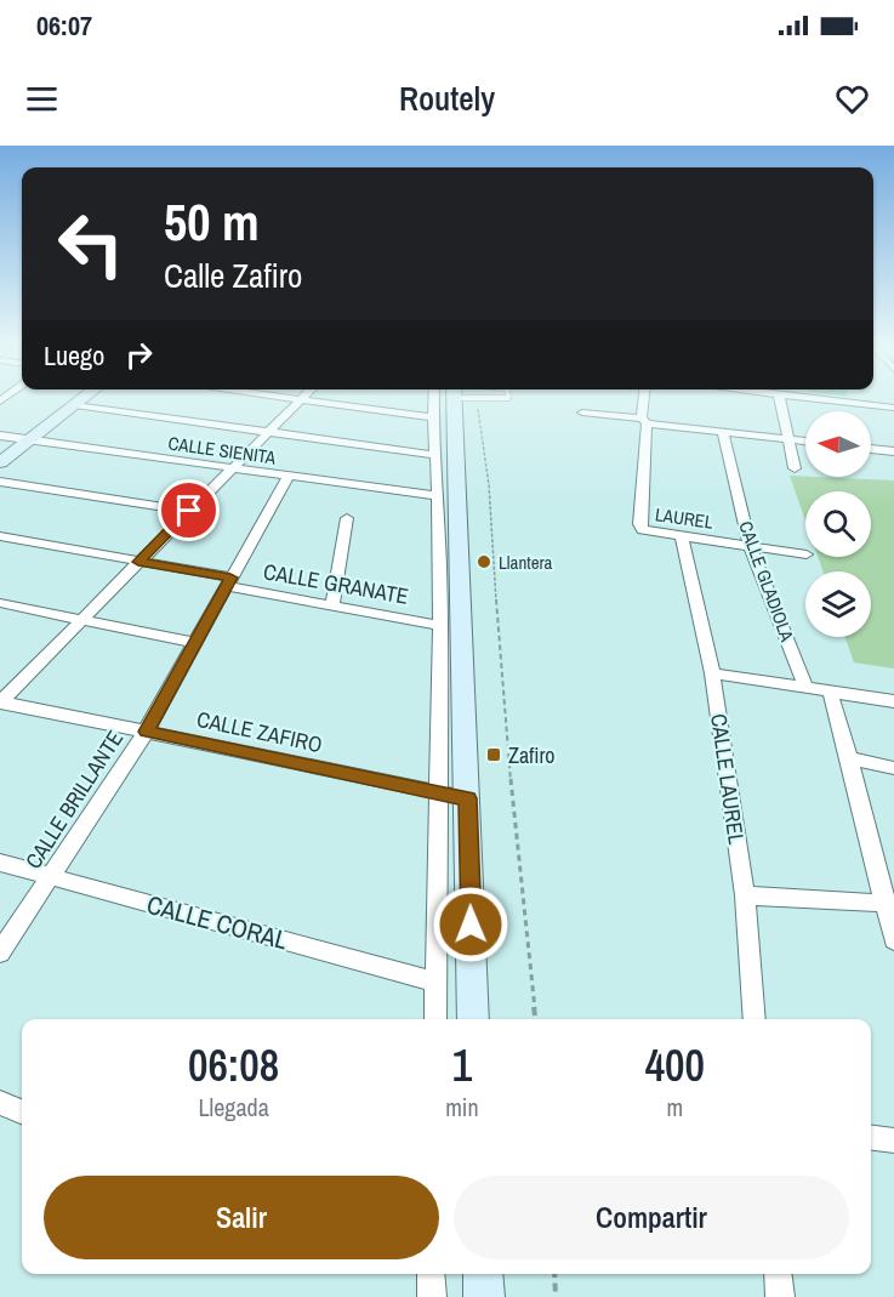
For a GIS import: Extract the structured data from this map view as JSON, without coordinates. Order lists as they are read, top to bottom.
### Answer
{
  "streets": {
    "street": [
      "CALLE SIENITA",
      "LAUREL",
      "CALLE GLADIOLA",
      "CALLE GRANATE",
      "CALLE ZAFIRO",
      "CALLE LAUREL",
      "CALLE BRILLANTE",
      "CALLE CORAL"
    ]
  },
  "crossings": [
    ["CALLE SIENITA", "CALLE BRILLANTE"],
    ["LAUREL", "CALLE GLADIOLA"],
    ["LAUREL", "CALLE LAUREL"],
    ["CALLE GRANATE", "CALLE BRILLANTE"],
    ["CALLE ZAFIRO", "CALLE BRILLANTE"],
    ["CALLE BRILLANTE", "CALLE CORAL"]
  ],
  "places": {
    "other": ["Llantera"],
    "transit": ["Zafiro"]
  },
  "north": "left",
  "page": {
    "status": "06:07",
    "header": "Routely",
    "turn": ["50 m", "Calle Zafiro"],
    "then": "Luego",
    "eta": [
      "06:08",
      "Llegada",
      "1",
      "min",
      "400",
      "m"
    ],
    "buttons": ["Salir", "Compartir"]
  }
}
